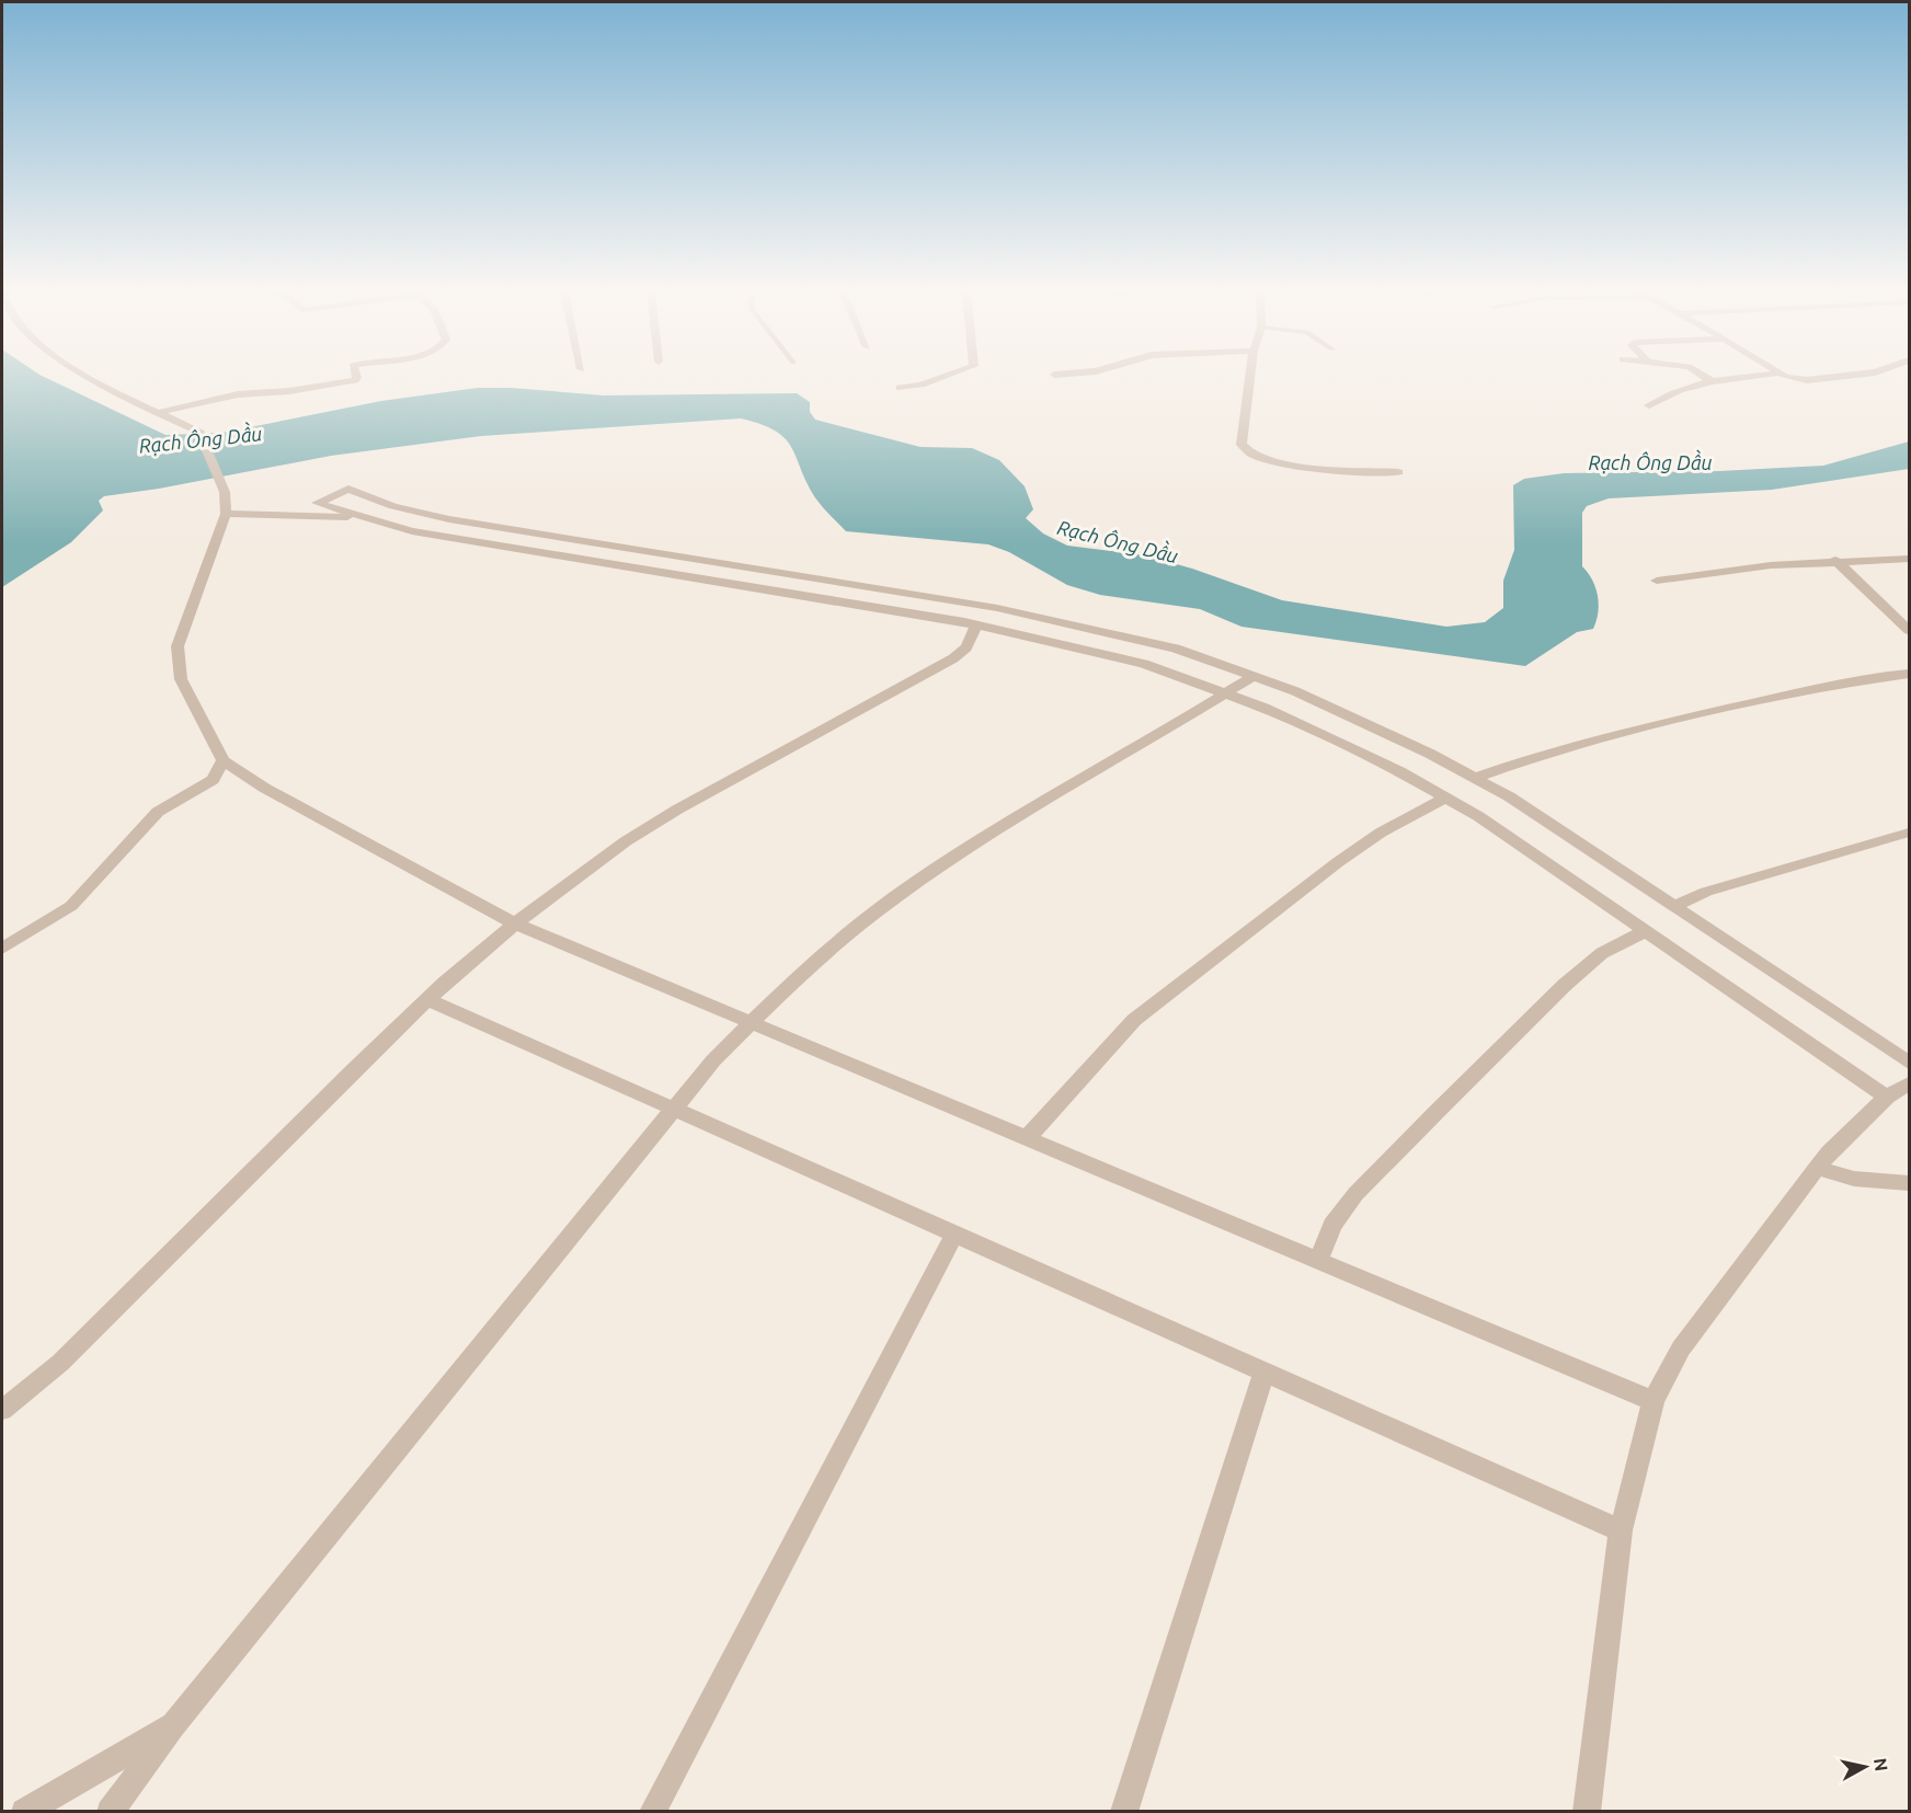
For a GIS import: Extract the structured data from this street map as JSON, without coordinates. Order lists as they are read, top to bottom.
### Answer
{
  "water": ["Rạch Ông Dầu"],
  "north": "right"
}
